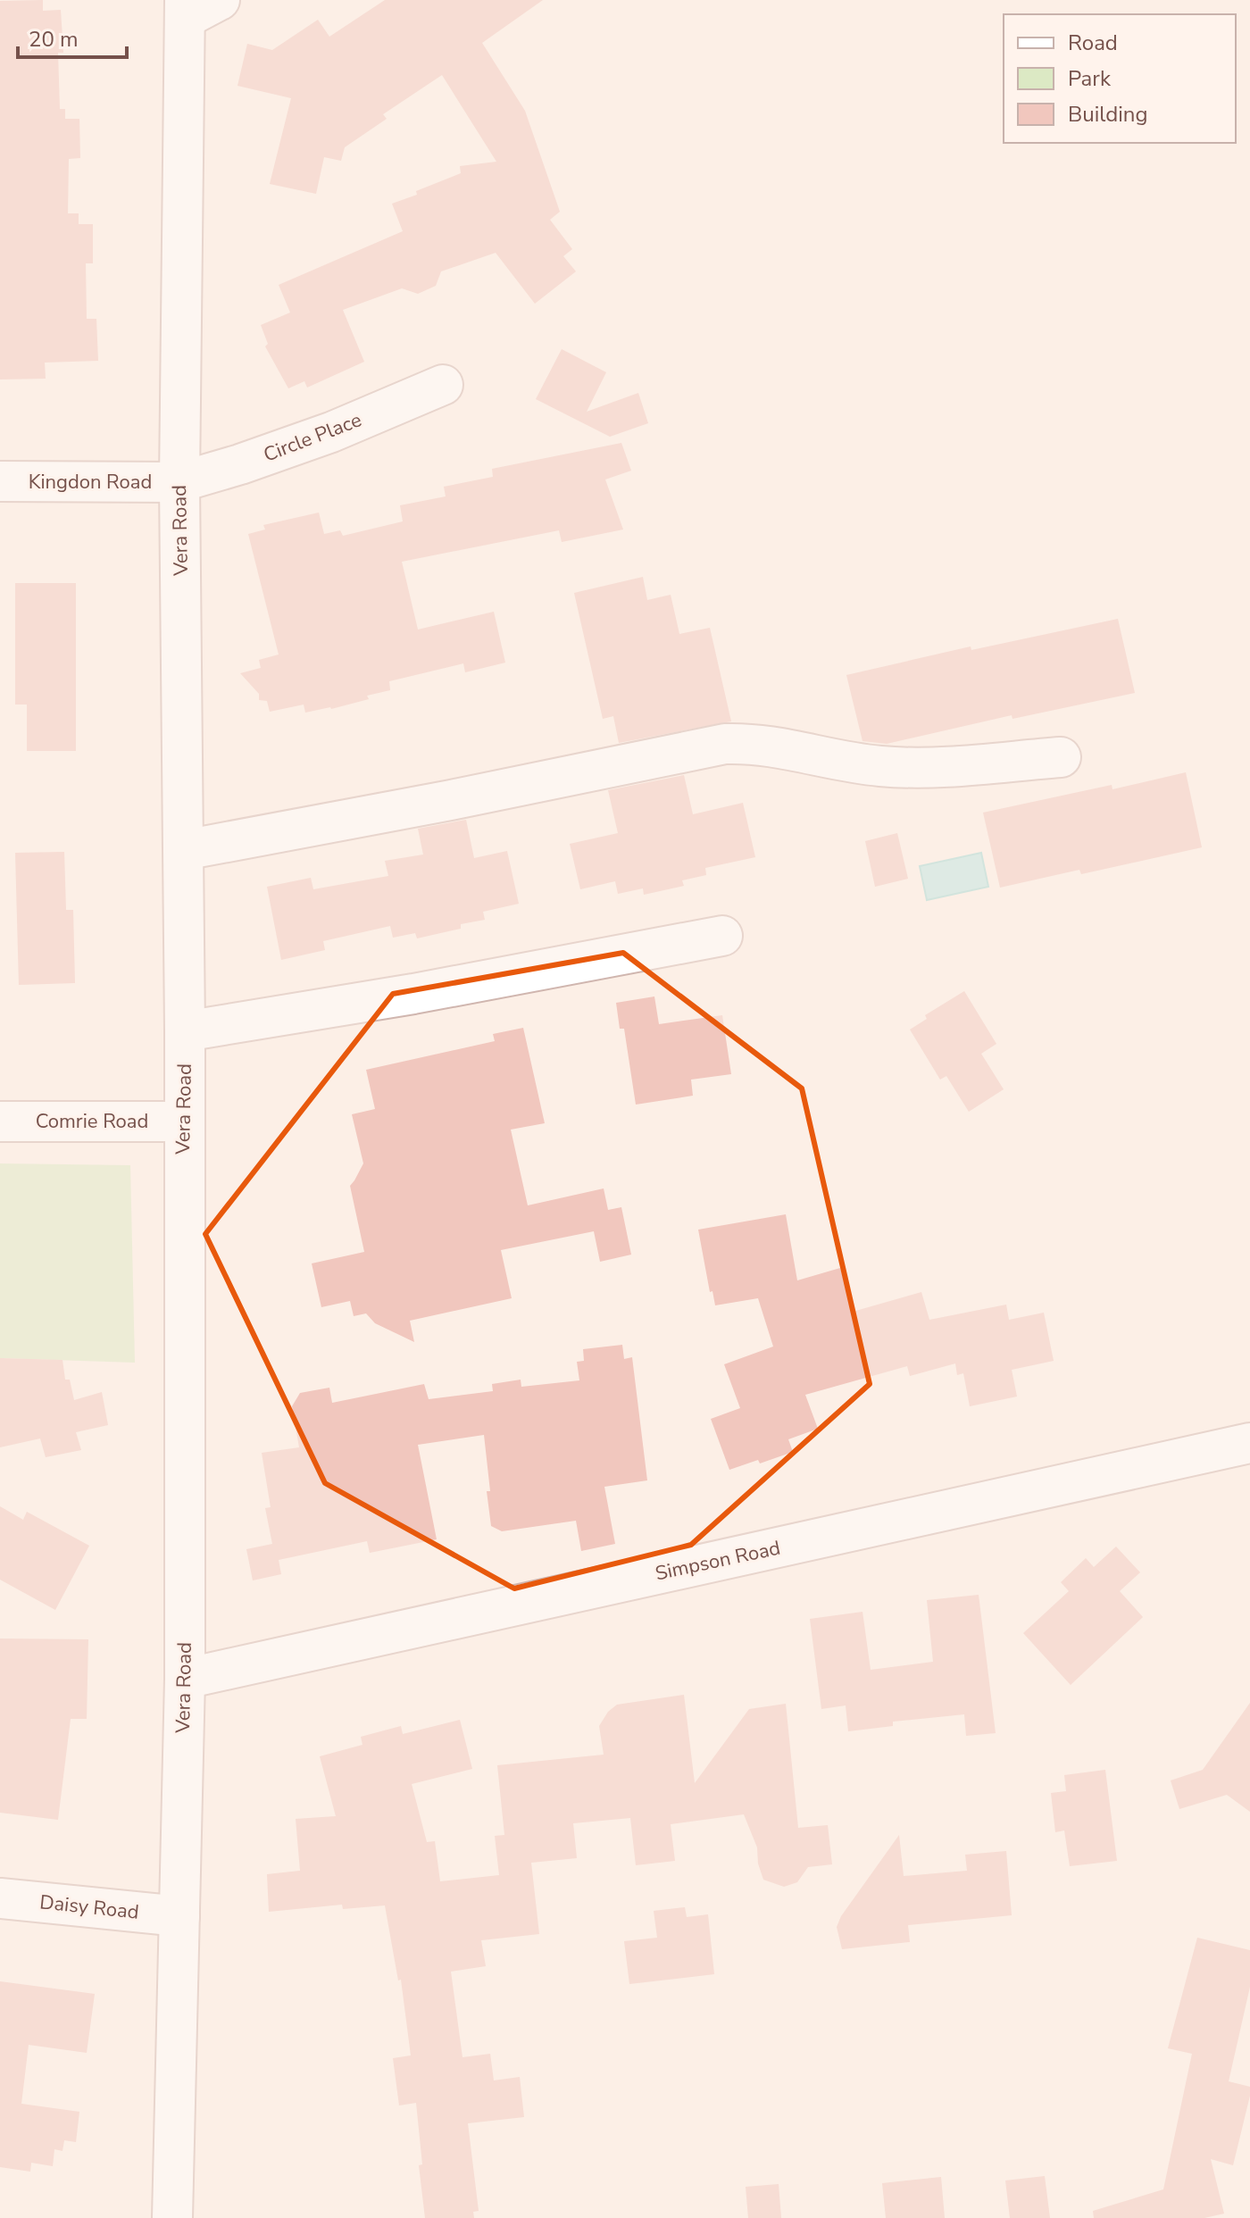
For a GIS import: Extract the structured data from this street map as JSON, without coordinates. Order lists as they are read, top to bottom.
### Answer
{
  "streets": {
    "street": [
      "Circle Place",
      "Kingdon Road",
      "Vera Road",
      "Comrie Road",
      "Simpson Road",
      "Daisy Road"
    ]
  },
  "crossings": [
    ["Circle Place", "Kingdon Road"],
    ["Circle Place", "Vera Road"],
    ["Kingdon Road", "Vera Road"],
    ["Vera Road", "Comrie Road"],
    ["Vera Road", "Simpson Road"],
    ["Vera Road", "Daisy Road"]
  ],
  "legend": ["Road", "Park", "Building"],
  "scale_bar": "20 m"
}
